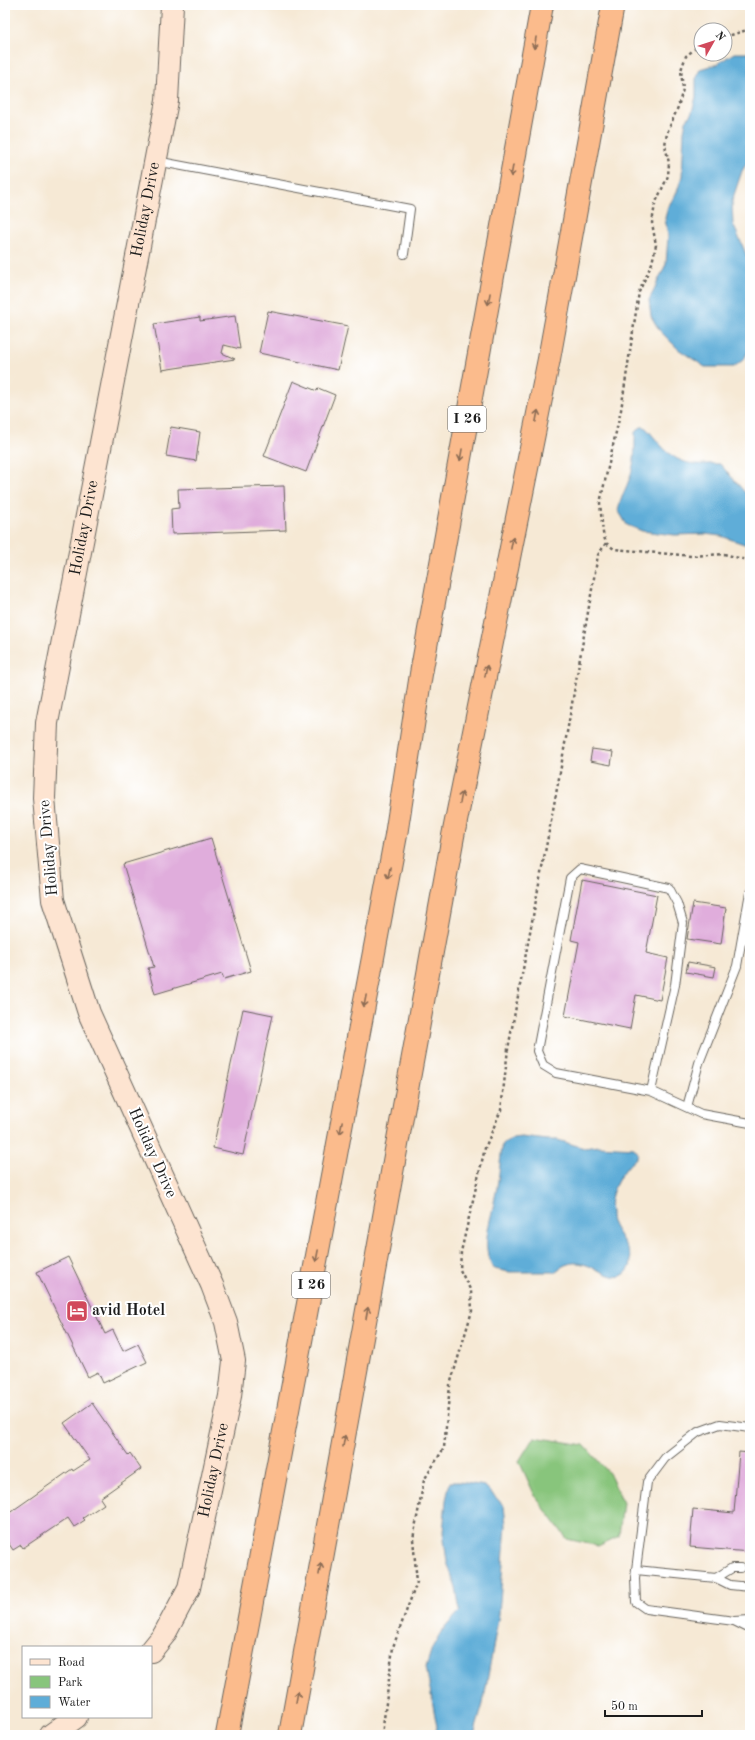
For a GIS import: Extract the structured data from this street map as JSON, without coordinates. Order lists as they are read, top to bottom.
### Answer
{
  "streets": {
    "highway": ["I 26"],
    "main road": ["Holiday Drive"]
  },
  "places": {
    "hotel": ["avid Hotel"]
  },
  "legend": ["Road", "Park", "Water"],
  "scale_bar": "50 m",
  "north": "top right"
}
